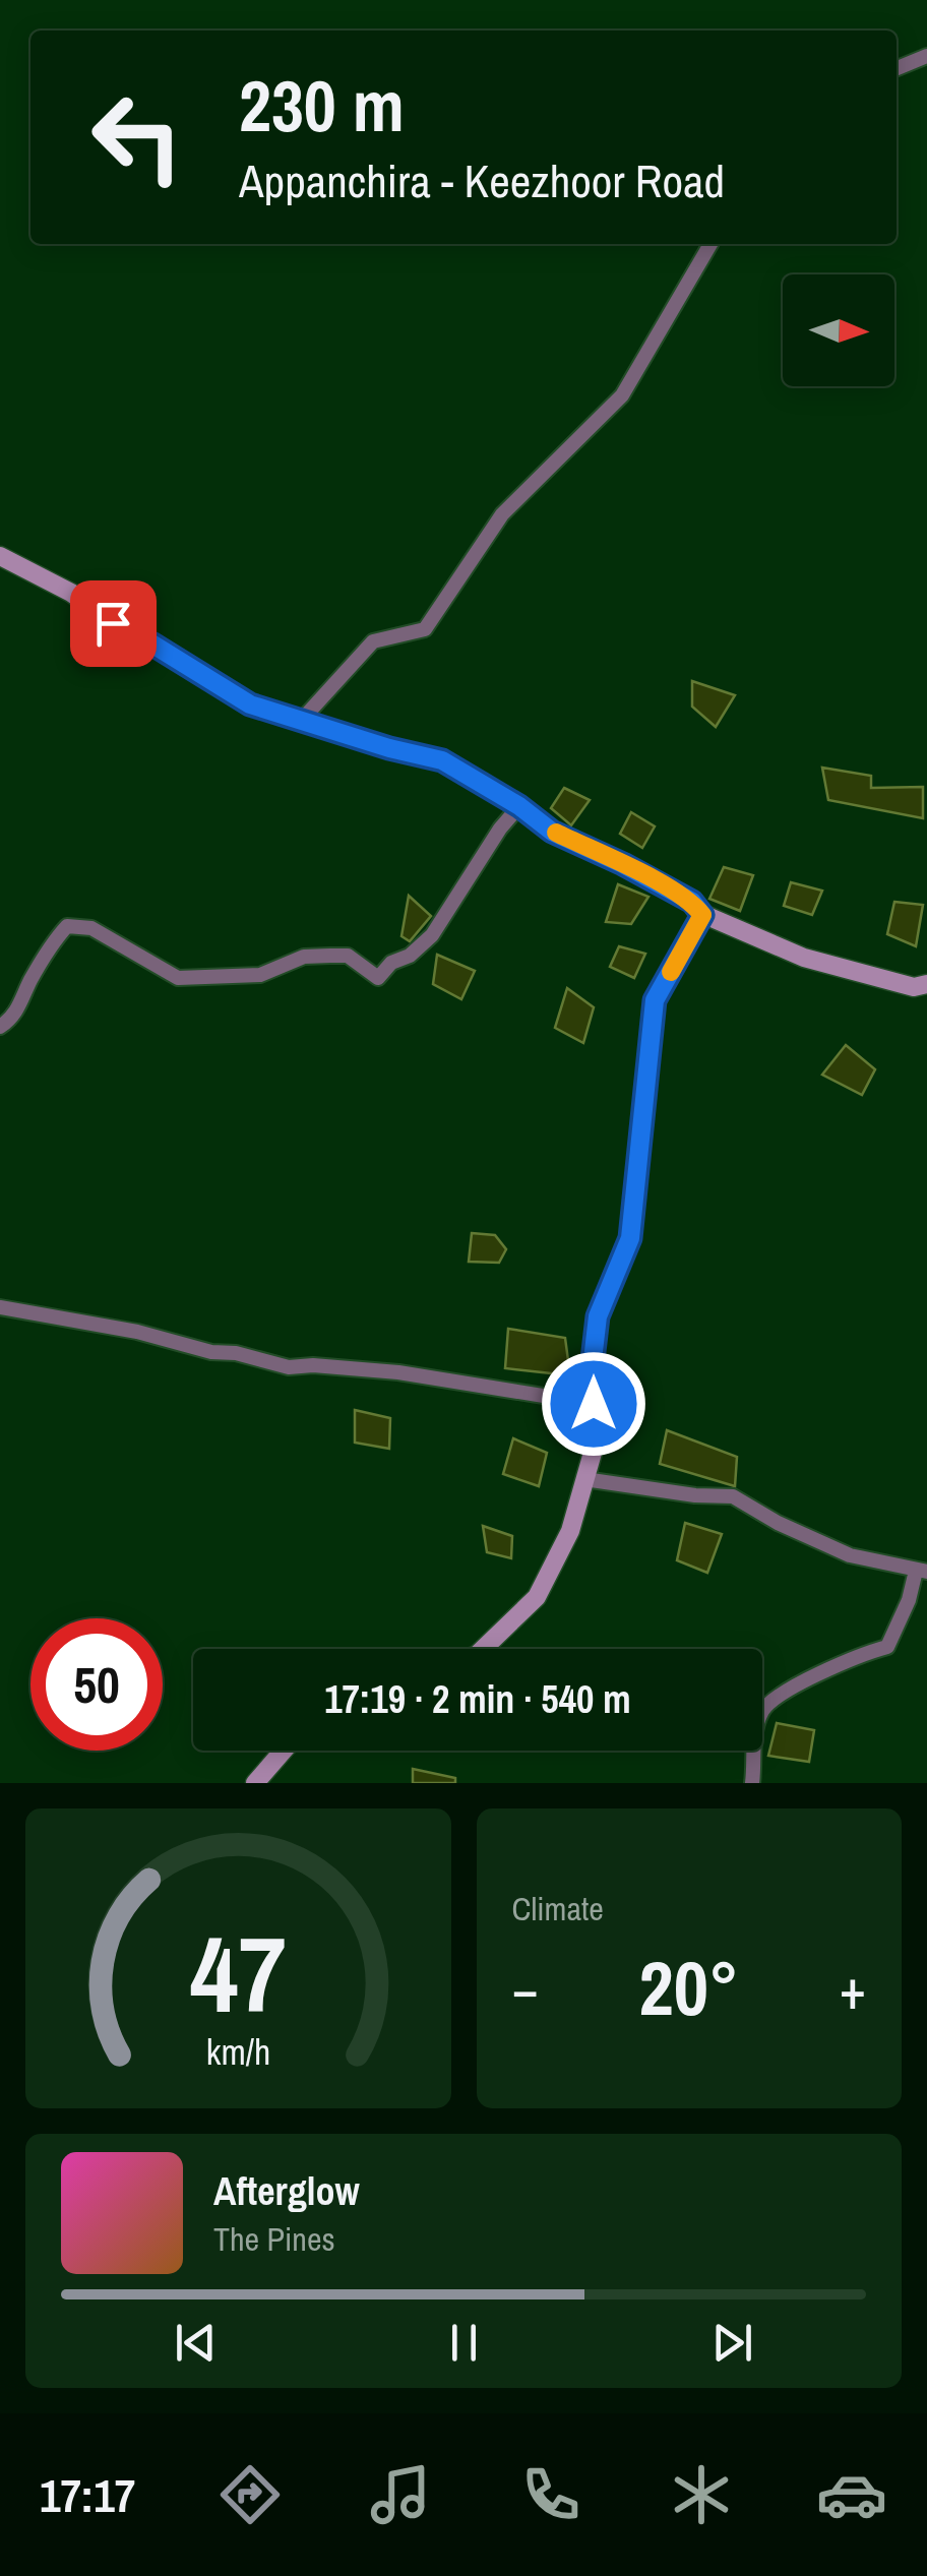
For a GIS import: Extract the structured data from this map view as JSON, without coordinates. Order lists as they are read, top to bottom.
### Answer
{
  "north": "right",
  "page": {
    "turn": ["230 m", "Appanchira - Keezhoor Road"],
    "limit": "50",
    "trip": "17:19 · 2 min · 540 m",
    "tile": "Climate",
    "heat": ["−", "20°", "+"],
    "song": ["Afterglow", "The Pines"],
    "tabs": "17:17",
    "gauge": ["47", "km/h"]
  }
}
